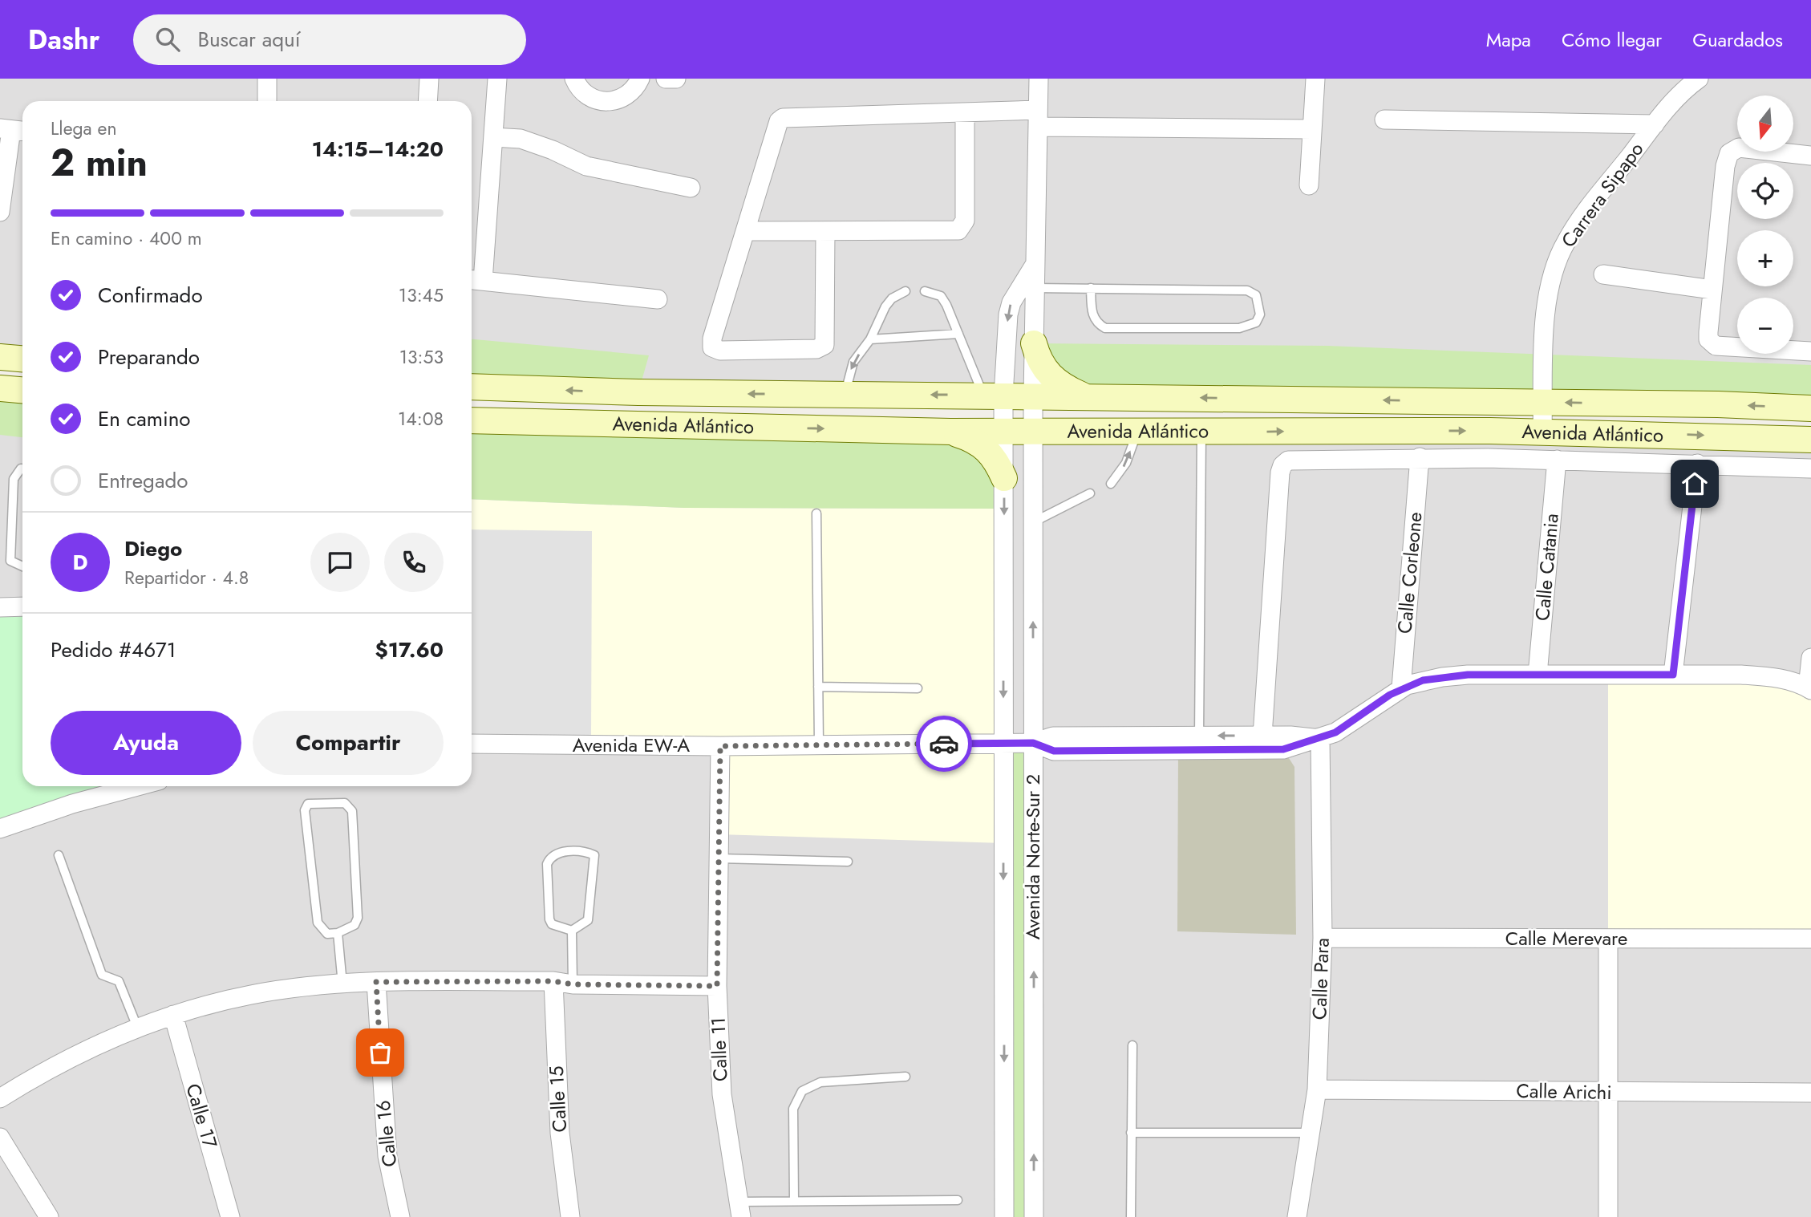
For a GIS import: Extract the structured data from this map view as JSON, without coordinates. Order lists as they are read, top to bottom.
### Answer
{
  "streets": {
    "main road": ["Avenida Atlántico"],
    "street": [
      "Carrera Sipapo",
      "Calle Catania",
      "Calle Corleone",
      "Avenida EW-A",
      "Avenida Norte-Sur 2",
      "Calle Merevare",
      "Calle Para",
      "Calle 11",
      "Calle Arichi",
      "Calle 15",
      "Calle 17",
      "Calle 16"
    ]
  },
  "crossings": [
    ["Carrera Sipapo", "Avenida Atlántico"],
    ["Avenida Atlántico", "Avenida Norte-Sur 2"],
    ["Avenida EW-A", "Avenida Norte-Sur 2"],
    ["Avenida EW-A", "Calle 11"],
    ["Calle Merevare", "Calle Para"],
    ["Calle Para", "Calle Arichi"]
  ],
  "north": "bottom",
  "page": {
    "header": "Dashr",
    "search": "Buscar aquí",
    "nav": ["Mapa", "Cómo llegar", "Guardados"],
    "map_buttons": ["+", "−"],
    "heading": ["2 min", "Llega en", "14:15–14:20"],
    "panel": [
      "Diego",
      "Repartidor · 4.8",
      "Pedido #4671",
      "$17.60"
    ],
    "bar": "En camino · 400 m",
    "list": [
      ["Confirmado", "13:45"],
      ["Preparando", "13:53"],
      ["En camino", "14:08"],
      "Entregado"
    ],
    "round": "D",
    "buttons": ["Ayuda", "Compartir"]
  }
}
